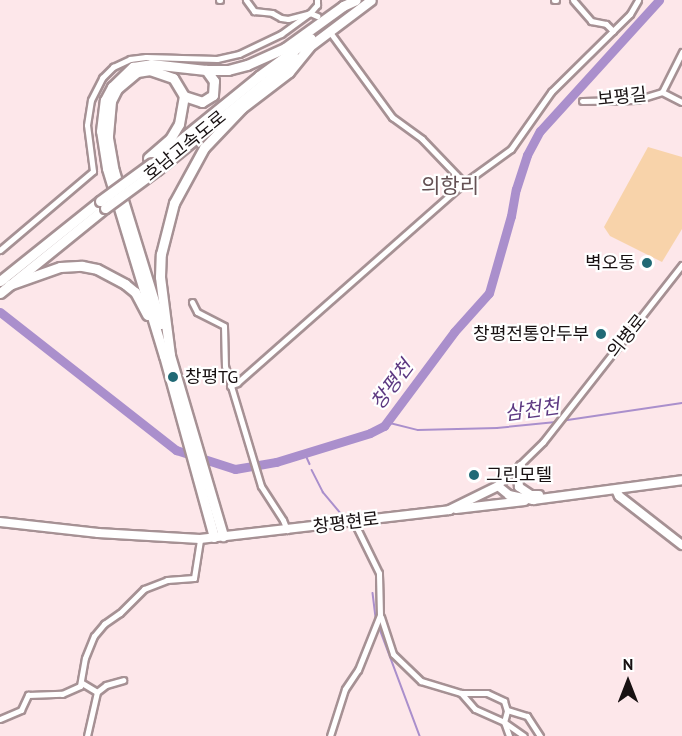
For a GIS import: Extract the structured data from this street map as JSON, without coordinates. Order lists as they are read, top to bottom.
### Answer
{
  "streets": {
    "highway": ["호남고속도로"],
    "main road": ["창평현로"],
    "street": ["보평길", "의병로"]
  },
  "districts": ["의항리"],
  "water": ["창평천", "삼천천"],
  "places": [
    "벽오동",
    "창평전통안두부",
    "창평TG",
    "그린모텔"
  ],
  "north": "top"
}
